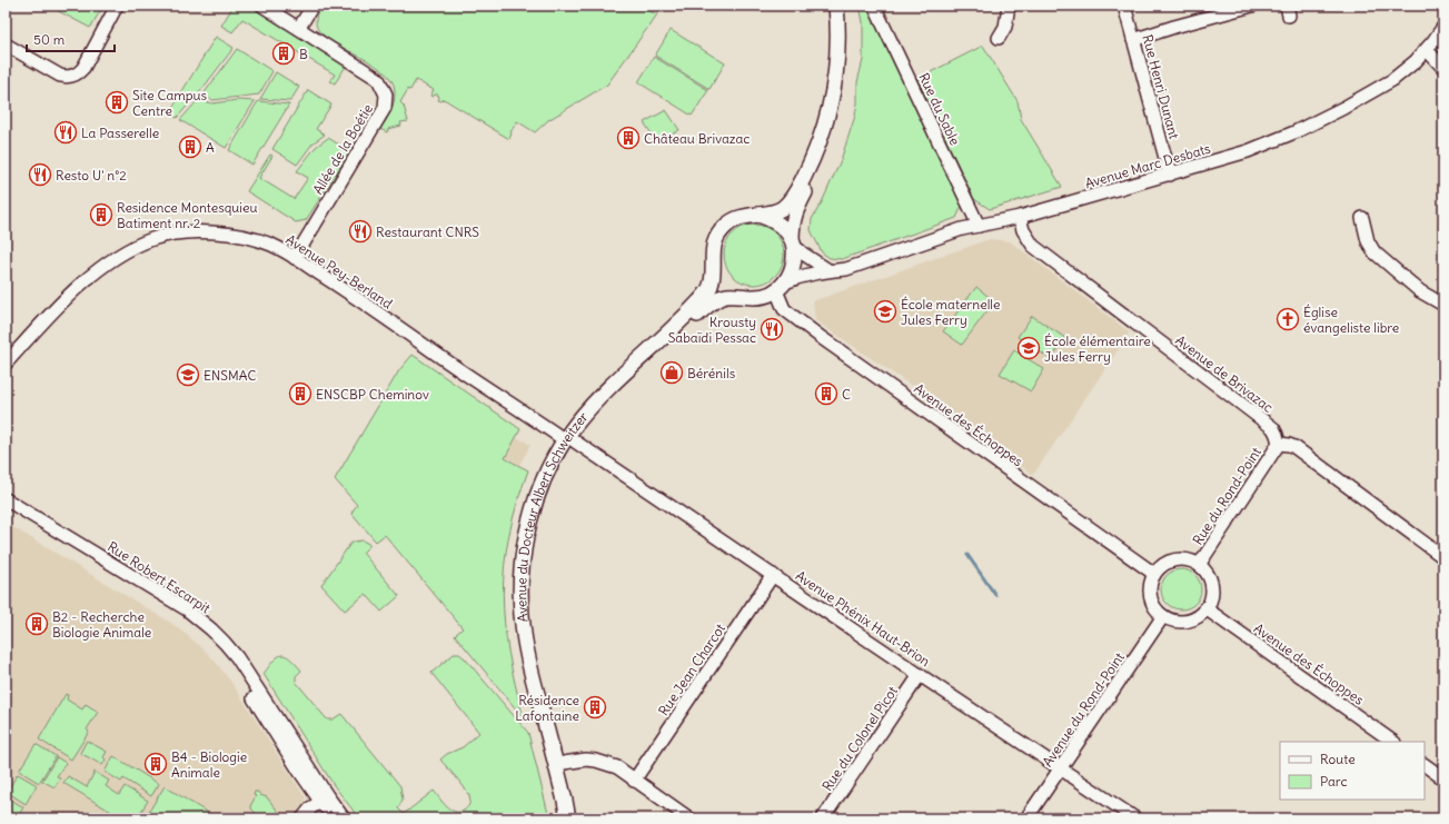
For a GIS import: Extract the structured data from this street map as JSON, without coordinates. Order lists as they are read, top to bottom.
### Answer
{
  "streets": {
    "main road": ["Avenue du Docteur Albert Schweitzer"],
    "street": [
      "Rue Henri Dunant",
      "Rue du Sable",
      "Allée de la Boétie",
      "Avenue Marc Desbats",
      "Avenue Pey-Berland",
      "Avenue de Brivazac",
      "Avenue des Échoppes",
      "Rue du Rond-Point",
      "Rue Robert Escarpit",
      "Avenue Phénix Haut-Brion",
      "Rue Jean Charcot",
      "Avenue du Rond-Point",
      "Rue du Colonel Picot"
    ]
  },
  "crossings": [
    ["Rue Henri Dunant", "Avenue Marc Desbats"],
    ["Rue du Sable", "Avenue Marc Desbats"],
    ["Allée de la Boétie", "Avenue Pey-Berland"],
    ["Avenue Marc Desbats", "Avenue de Brivazac"],
    ["Avenue Marc Desbats", "Avenue des Échoppes"],
    ["Avenue Marc Desbats", "Avenue du Docteur Albert Schweitzer"],
    ["Avenue Pey-Berland", "Avenue du Docteur Albert Schweitzer"],
    ["Avenue Pey-Berland", "Avenue Phénix Haut-Brion"],
    ["Avenue de Brivazac", "Rue du Rond-Point"],
    ["Avenue des Échoppes", "Rue du Rond-Point"],
    ["Avenue des Échoppes", "Avenue du Docteur Albert Schweitzer"],
    ["Avenue des Échoppes", "Avenue du Rond-Point"],
    ["Rue du Rond-Point", "Avenue du Rond-Point"],
    ["Avenue du Docteur Albert Schweitzer", "Avenue Phénix Haut-Brion"],
    ["Avenue Phénix Haut-Brion", "Rue Jean Charcot"],
    ["Avenue Phénix Haut-Brion", "Avenue du Rond-Point"],
    ["Avenue Phénix Haut-Brion", "Rue du Colonel Picot"]
  ],
  "places": {
    "building": [
      "B",
      "Site Campus Centre",
      "Château Brivazac",
      "A",
      "Residence Montesquieu Batiment nr. 2",
      "ENSCBP Cheminov",
      "C",
      "B2 - Recherche Biologie Animale",
      "Résidence Lafontaine",
      "B4 - Biologie Animale"
    ],
    "restaurant": [
      "La Passerelle",
      "Resto U' n°2",
      "Restaurant CNRS",
      "Krousty Sabaïdi Pessac"
    ],
    "school or university": ["École maternelle Jules Ferry", "École élémentaire Jules Ferry", "ENSMAC"],
    "church": ["Église évangeliste libre"],
    "shop": ["Bérénils"]
  },
  "legend": ["Route", "Parc"],
  "scale_bar": "50 m"
}
